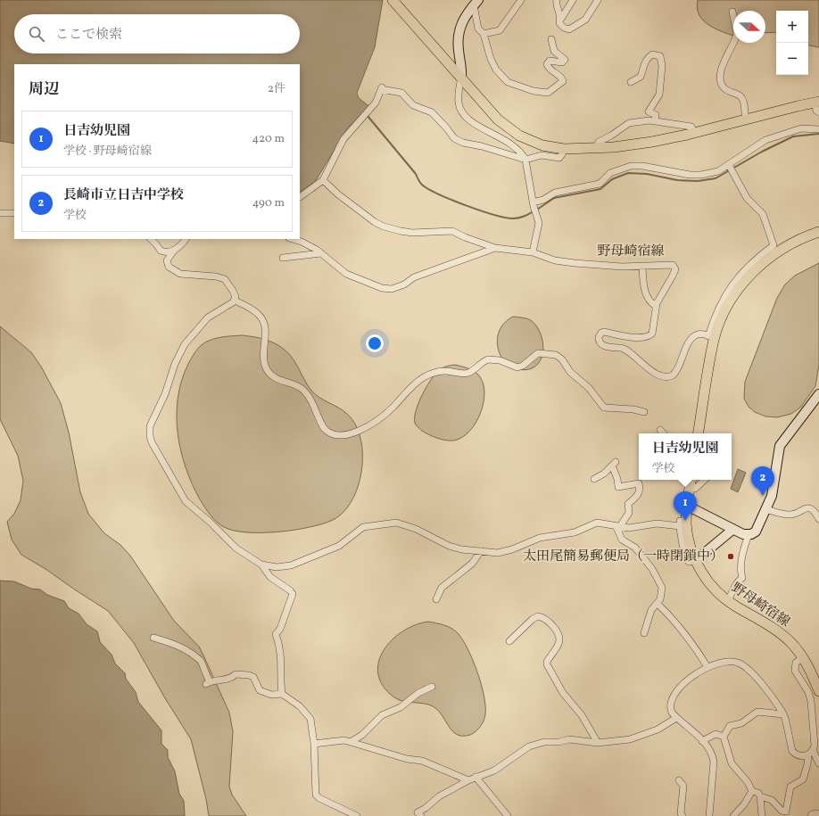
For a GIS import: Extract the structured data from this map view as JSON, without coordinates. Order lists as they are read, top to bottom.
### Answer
{
  "streets": {
    "main road": ["野母崎宿線"]
  },
  "places": ["太田尾簡易郵便局（一時閉鎖中）"],
  "north": "right",
  "page": {
    "map_buttons": ["+", "−"],
    "search": "ここで検索",
    "heading": ["周辺", "2件"],
    "list": [
      {
        "mark": "1",
        "name": "日吉幼児園",
        "note": "学校 · 野母崎宿線",
        "value": "420 m"
      },
      {
        "mark": "2",
        "name": "長崎市立日吉中学校",
        "note": "学校",
        "value": "490 m"
      }
    ],
    "popup": ["日吉幼児園", "学校"],
    "pins": ["2", "1"]
  }
}
